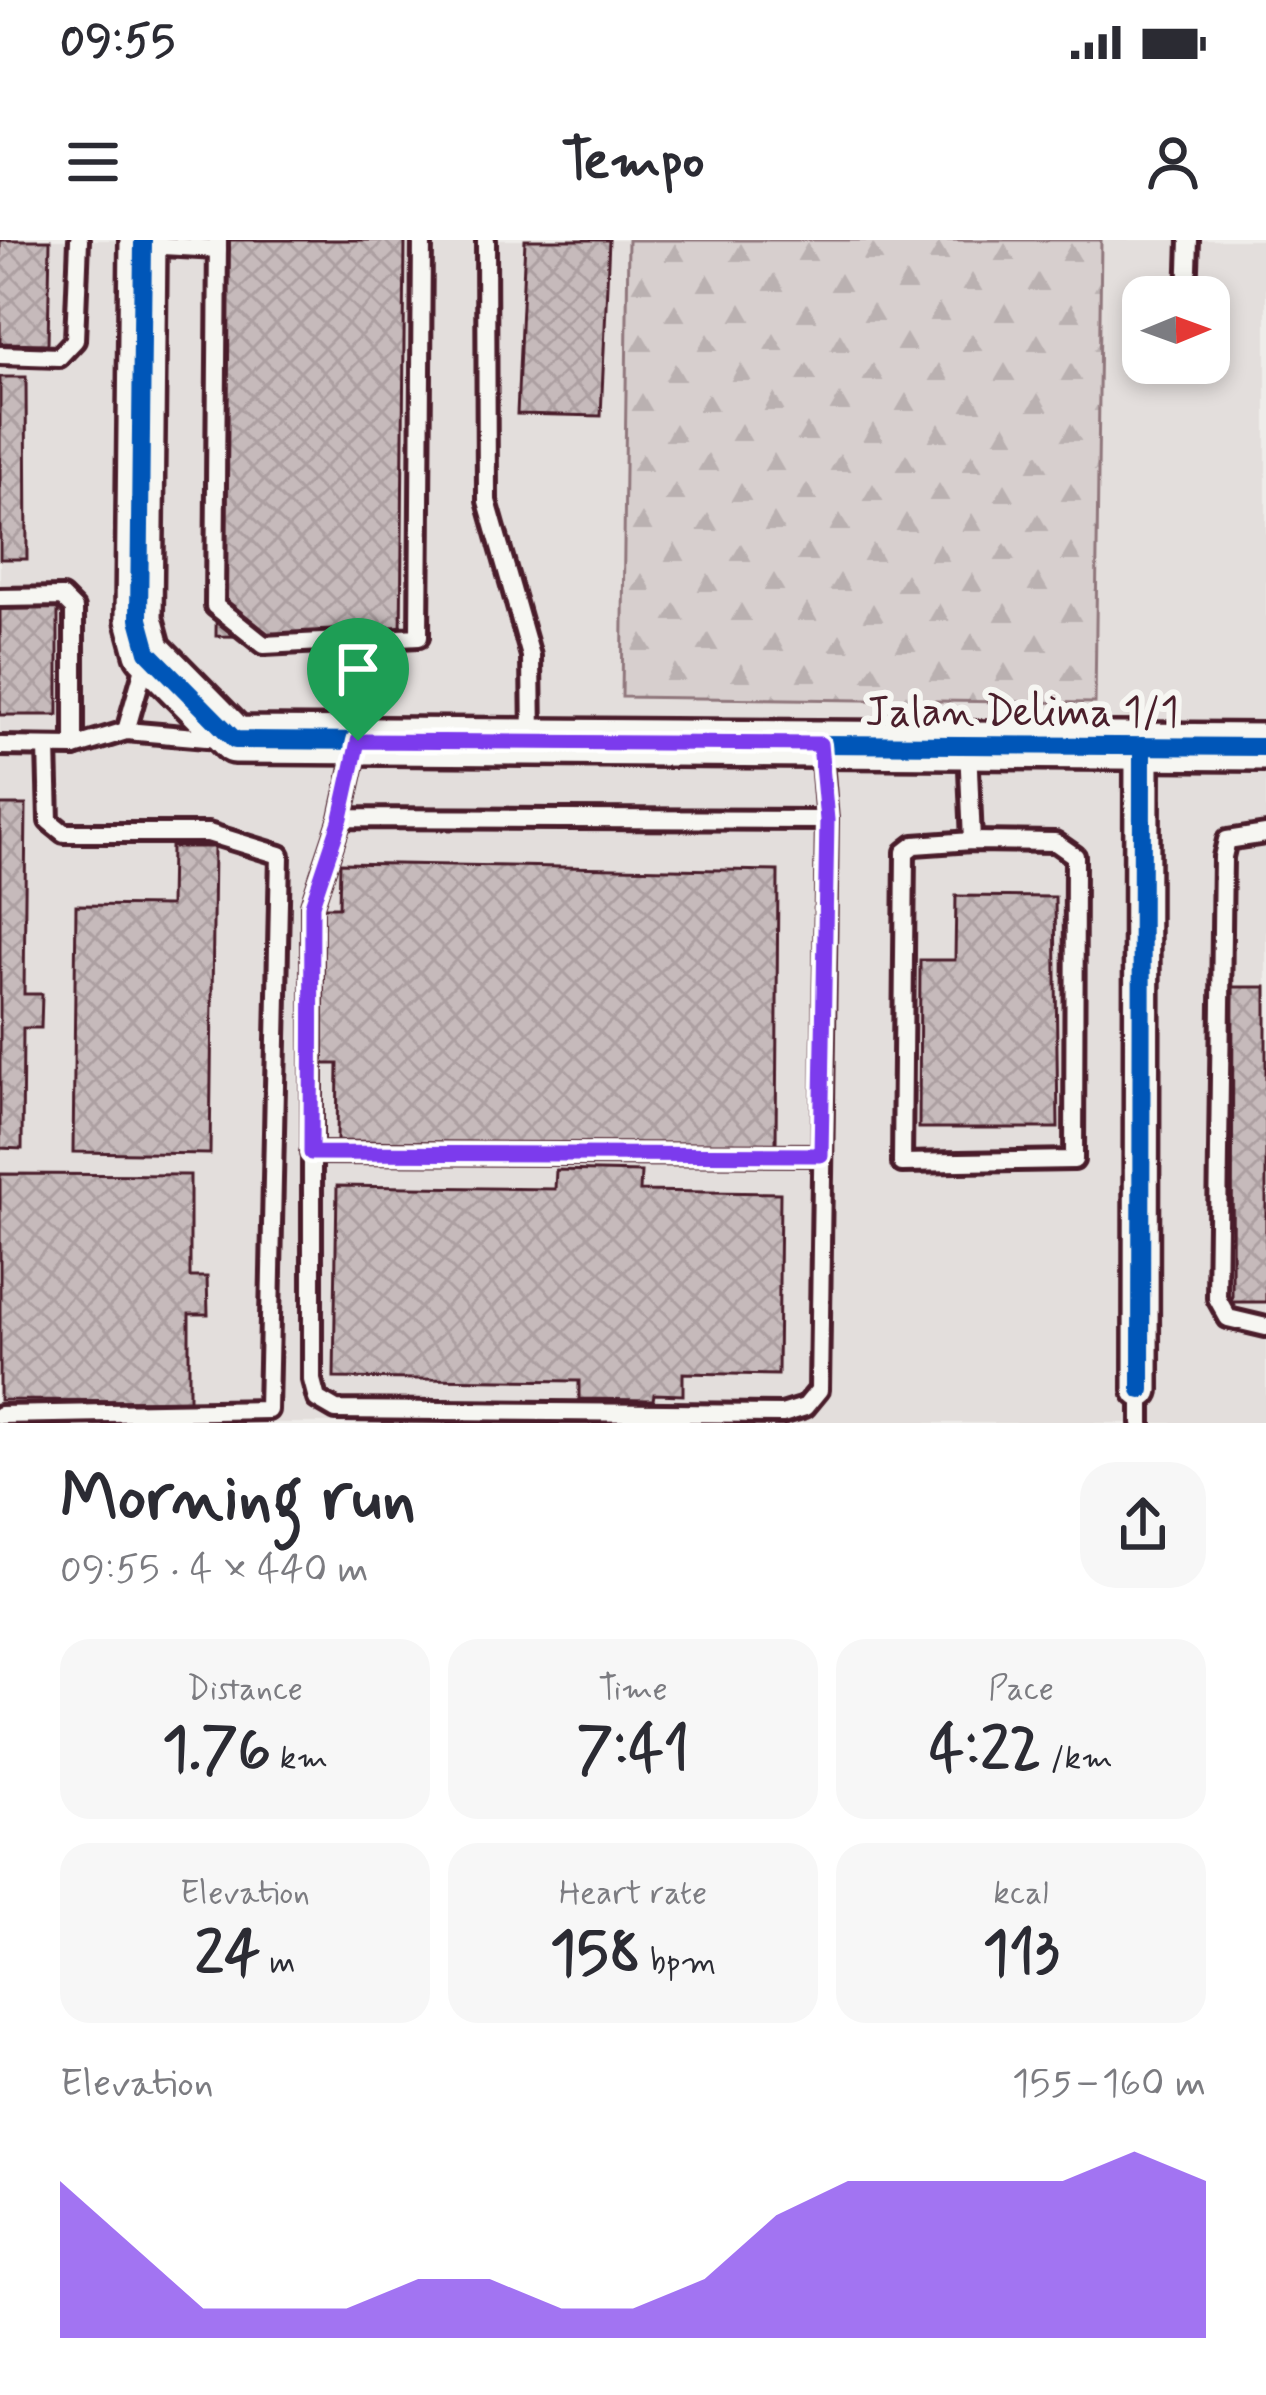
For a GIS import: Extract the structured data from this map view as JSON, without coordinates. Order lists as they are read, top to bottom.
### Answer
{
  "streets": {
    "street": ["Jalan Delima 1/1"]
  },
  "north": "right",
  "page": {
    "status": "09:55",
    "header": "Tempo",
    "heading": ["Morning run", "09:55 · 4 × 440 m"],
    "stats": [
      ["Distance", "1.76 km"],
      ["Time", "7:41"],
      ["Pace", "4:22 /km"],
      ["Elevation", "24 m"],
      ["Heart rate", "158 bpm"],
      ["kcal", "113"]
    ],
    "chart": ["Elevation", "155–160 m"]
  }
}
